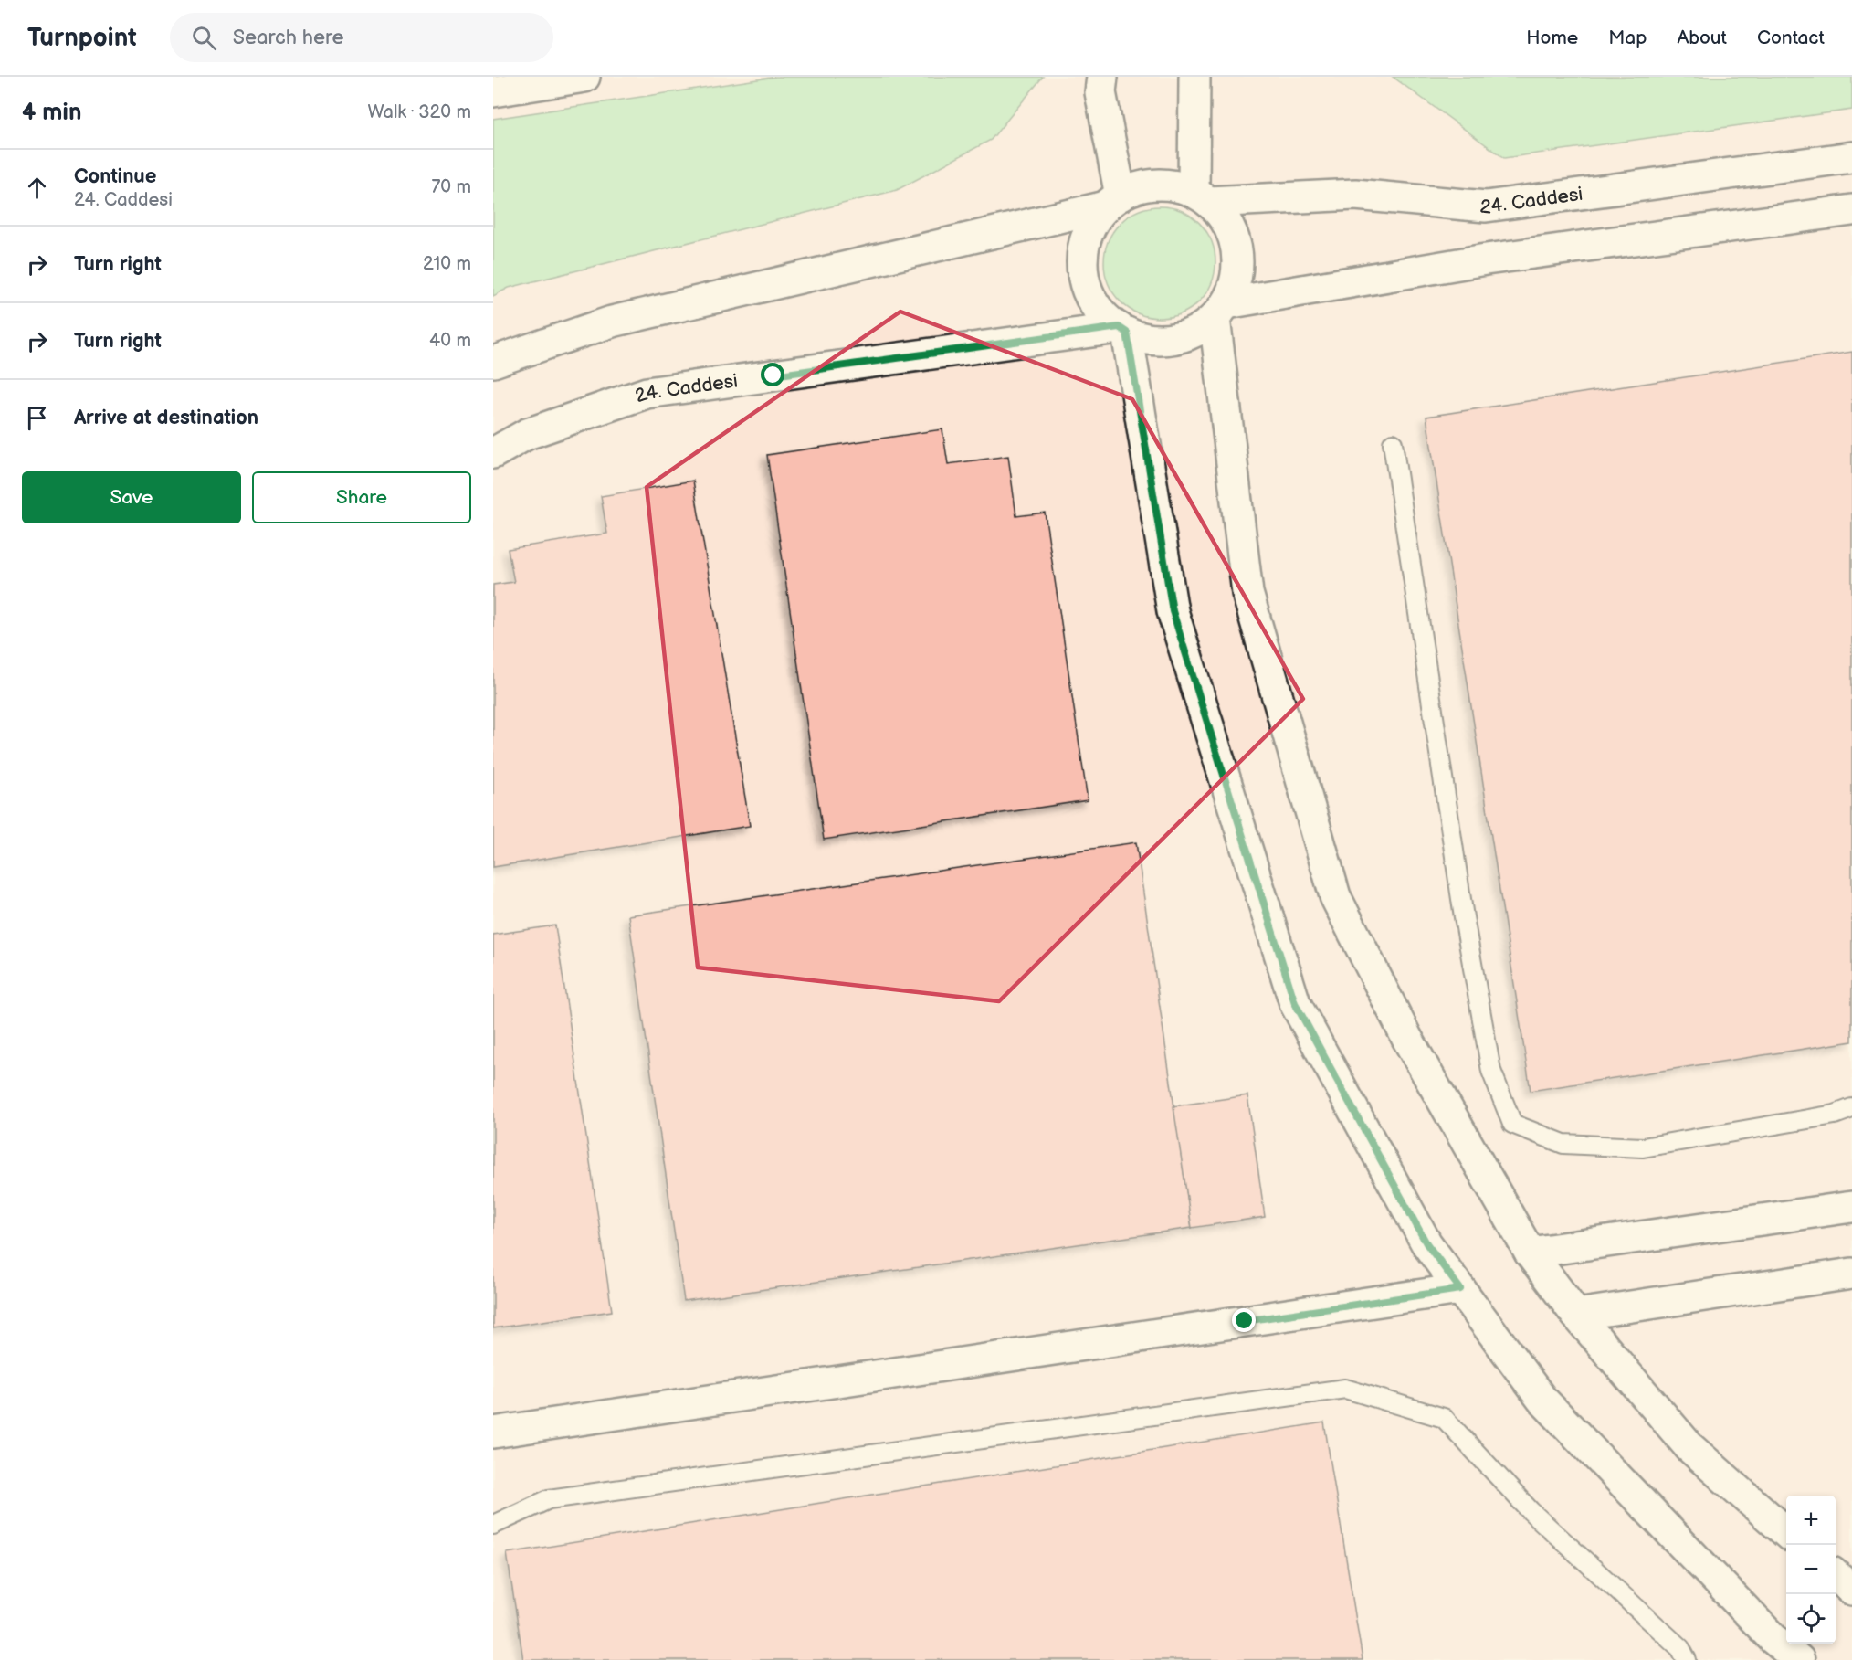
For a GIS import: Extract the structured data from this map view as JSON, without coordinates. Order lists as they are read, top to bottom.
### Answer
{
  "streets": {
    "street": ["24. Caddesi"]
  },
  "page": {
    "header": "Turnpoint",
    "search": "Search here",
    "nav": [
      "Home",
      "Map",
      "About",
      "Contact"
    ],
    "heading": ["4 min", "Walk · 320 m"],
    "list": [
      ["Continue", "24. Caddesi", "70 m"],
      ["Turn right", "210 m"],
      ["Turn right", "40 m"],
      "Arrive at destination"
    ],
    "buttons": ["Save", "Share"],
    "map_buttons": ["+", "−"]
  }
}
